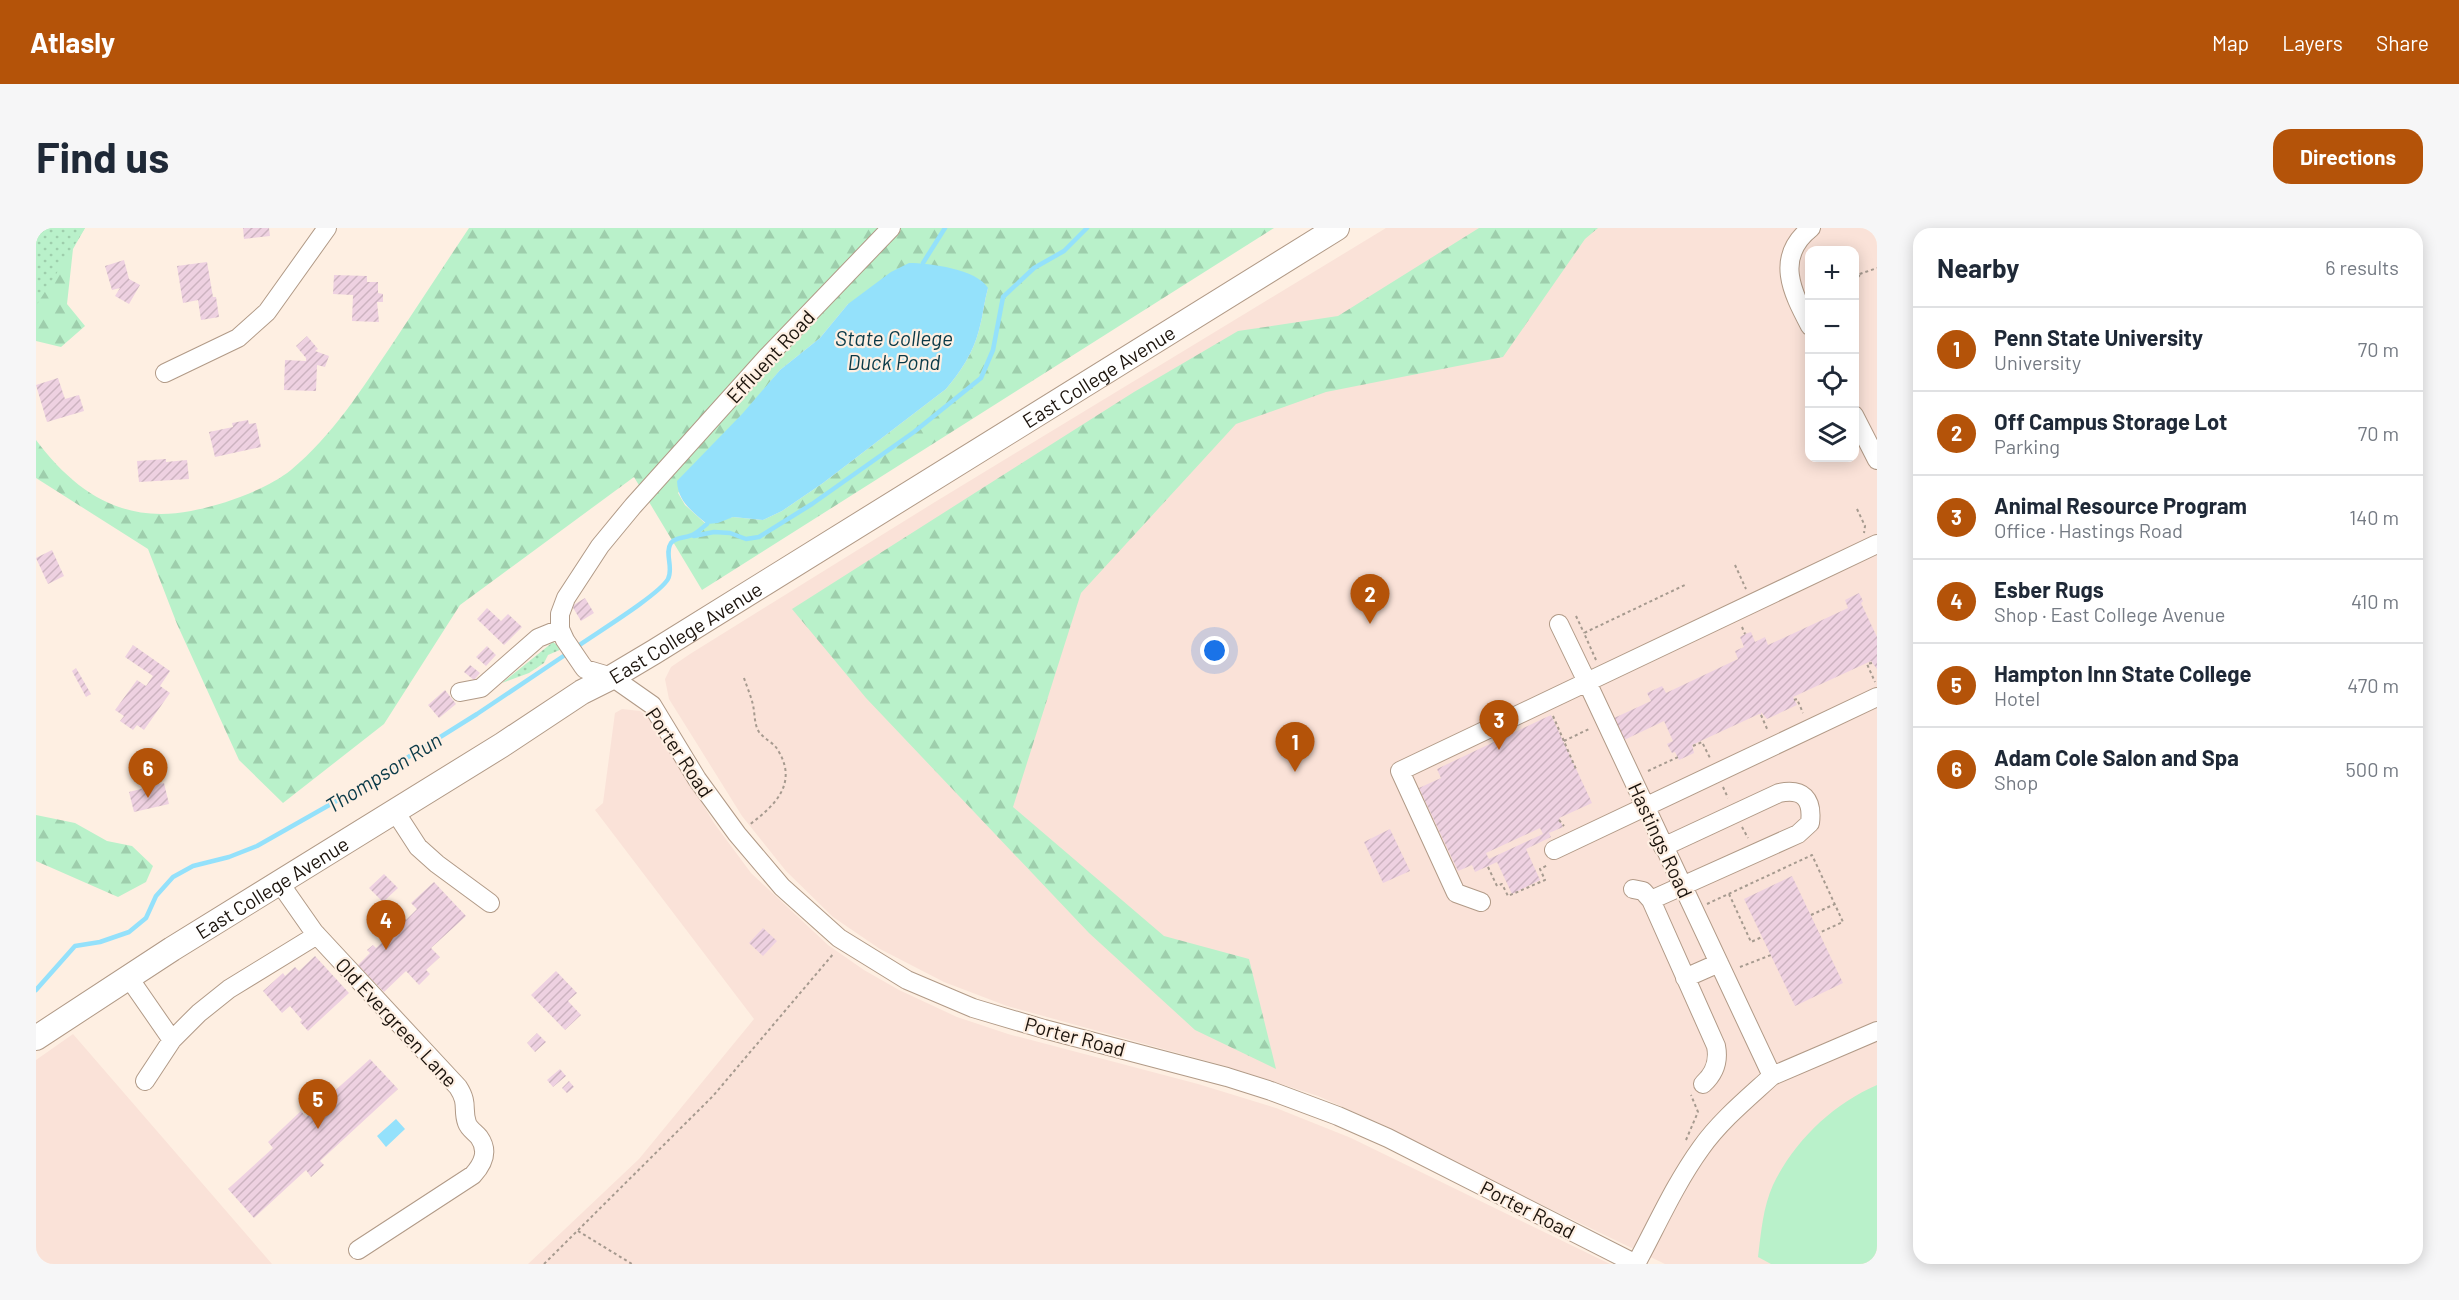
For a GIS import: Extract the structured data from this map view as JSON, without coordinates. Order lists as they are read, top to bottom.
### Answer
{
  "streets": {
    "main road": ["East College Avenue"],
    "street": [
      "Effluent Road",
      "Porter Road",
      "Hastings Road",
      "Old Evergreen Lane"
    ]
  },
  "crossings": [
    ["Effluent Road", "Porter Road"],
    ["East College Avenue", "Porter Road"],
    ["East College Avenue", "Old Evergreen Lane"]
  ],
  "water": ["State College Duck Pond", "Thompson Run"],
  "page": {
    "header": "Atlasly",
    "nav": ["Map", "Layers", "Share"],
    "buttons": "Directions",
    "title": "Find us",
    "heading": ["Nearby", "6 results"],
    "map_buttons": ["+", "−"],
    "list": [
      {
        "mark": "1",
        "name": "Penn State University",
        "note": "University",
        "value": "70 m"
      },
      {
        "mark": "2",
        "name": "Off Campus Storage Lot",
        "note": "Parking",
        "value": "70 m"
      },
      {
        "mark": "3",
        "name": "Animal Resource Program",
        "note": "Office · Hastings Road",
        "value": "140 m"
      },
      {
        "mark": "4",
        "name": "Esber Rugs",
        "note": "Shop · East College Avenue",
        "value": "410 m"
      },
      {
        "mark": "5",
        "name": "Hampton Inn State College",
        "note": "Hotel",
        "value": "470 m"
      },
      {
        "mark": "6",
        "name": "Adam Cole Salon and Spa",
        "note": "Shop",
        "value": "500 m"
      }
    ],
    "pins": [
      "2",
      "3",
      "1",
      "6",
      "4",
      "5"
    ]
  }
}
